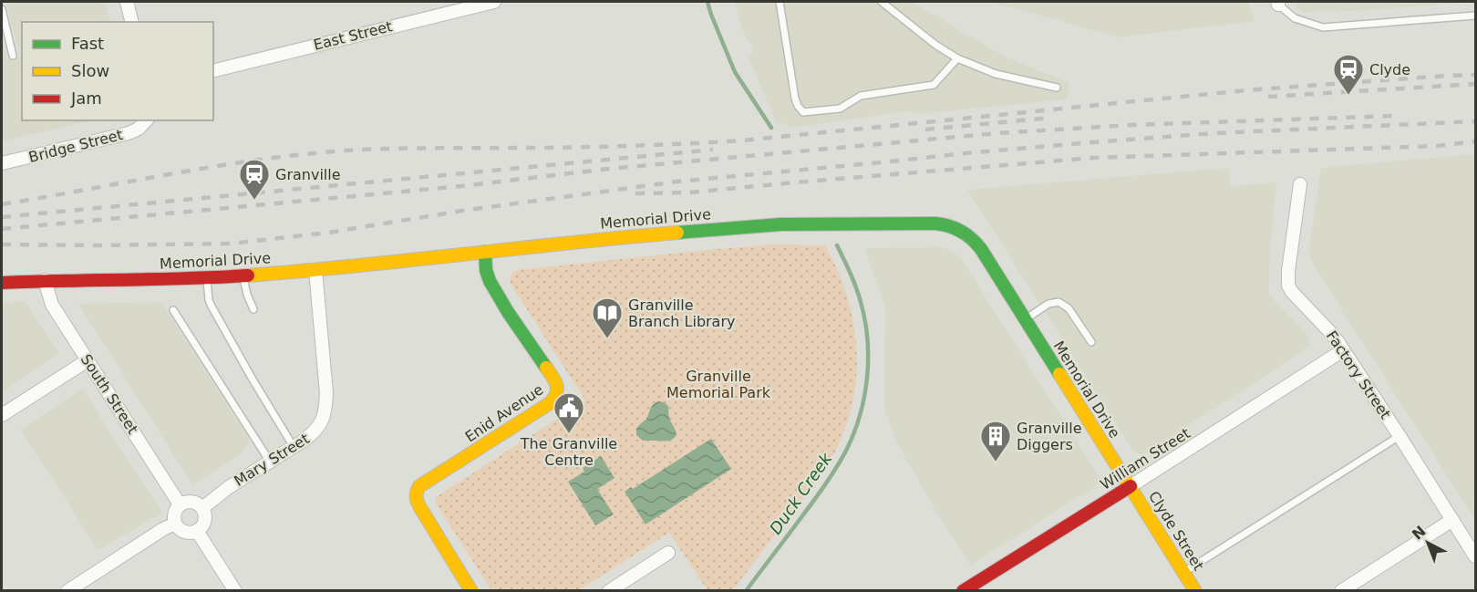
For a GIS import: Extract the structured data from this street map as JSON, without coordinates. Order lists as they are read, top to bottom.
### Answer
{
  "streets": {
    "main road": [
      "Memorial Drive",
      "Enid Avenue",
      "William Street",
      "Clyde Street"
    ],
    "street": [
      "East Street",
      "Bridge Street",
      "Factory Street",
      "South Street",
      "Mary Street"
    ]
  },
  "crossings": [
    ["Memorial Drive", "South Street"],
    ["Memorial Drive", "Enid Avenue"],
    ["Memorial Drive", "William Street"],
    ["Memorial Drive", "Mary Street"],
    ["Memorial Drive", "Clyde Street"],
    ["Factory Street", "William Street"],
    ["South Street", "Mary Street"],
    ["William Street", "Clyde Street"]
  ],
  "water": ["Duck Creek"],
  "parks": ["Granville Memorial Park"],
  "places": {
    "station": ["Clyde", "Granville"],
    "library": ["Granville Branch Library"],
    "public building": ["The Granville Centre"],
    "building": ["Granville Diggers"]
  },
  "legend": ["Fast", "Slow", "Jam"],
  "north": "top left"
}
